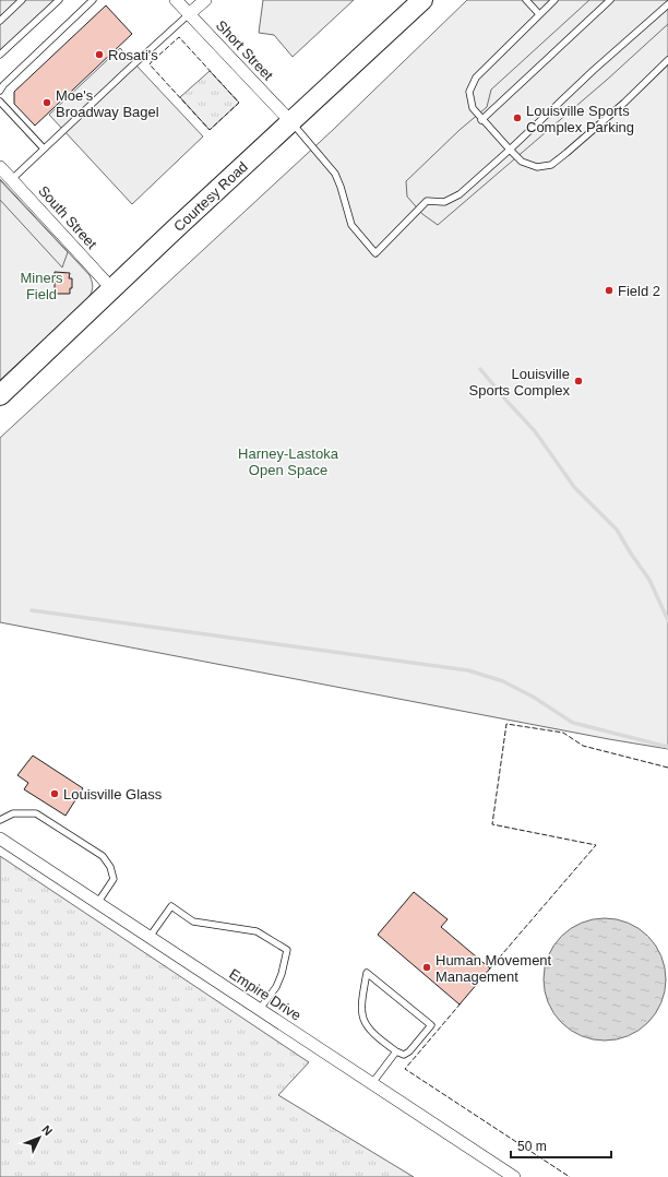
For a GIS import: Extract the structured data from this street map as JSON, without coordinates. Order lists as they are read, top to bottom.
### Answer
{
  "streets": {
    "main road": ["Courtesy Road"],
    "street": ["Short Street", "South Street", "Empire Drive"]
  },
  "crossings": [
    ["Short Street", "Courtesy Road"],
    ["Courtesy Road", "South Street"]
  ],
  "parks": ["Miners Field", "Harney-Lastoka Open Space"],
  "places": [
    "Rosati's",
    "Moe's Broadway Bagel",
    "Louisville Sports Complex Parking",
    "Field 2",
    "Louisville Sports Complex",
    "Louisville Glass",
    "Human Movement Management"
  ],
  "scale_bar": "50 m",
  "north": "top right"
}
